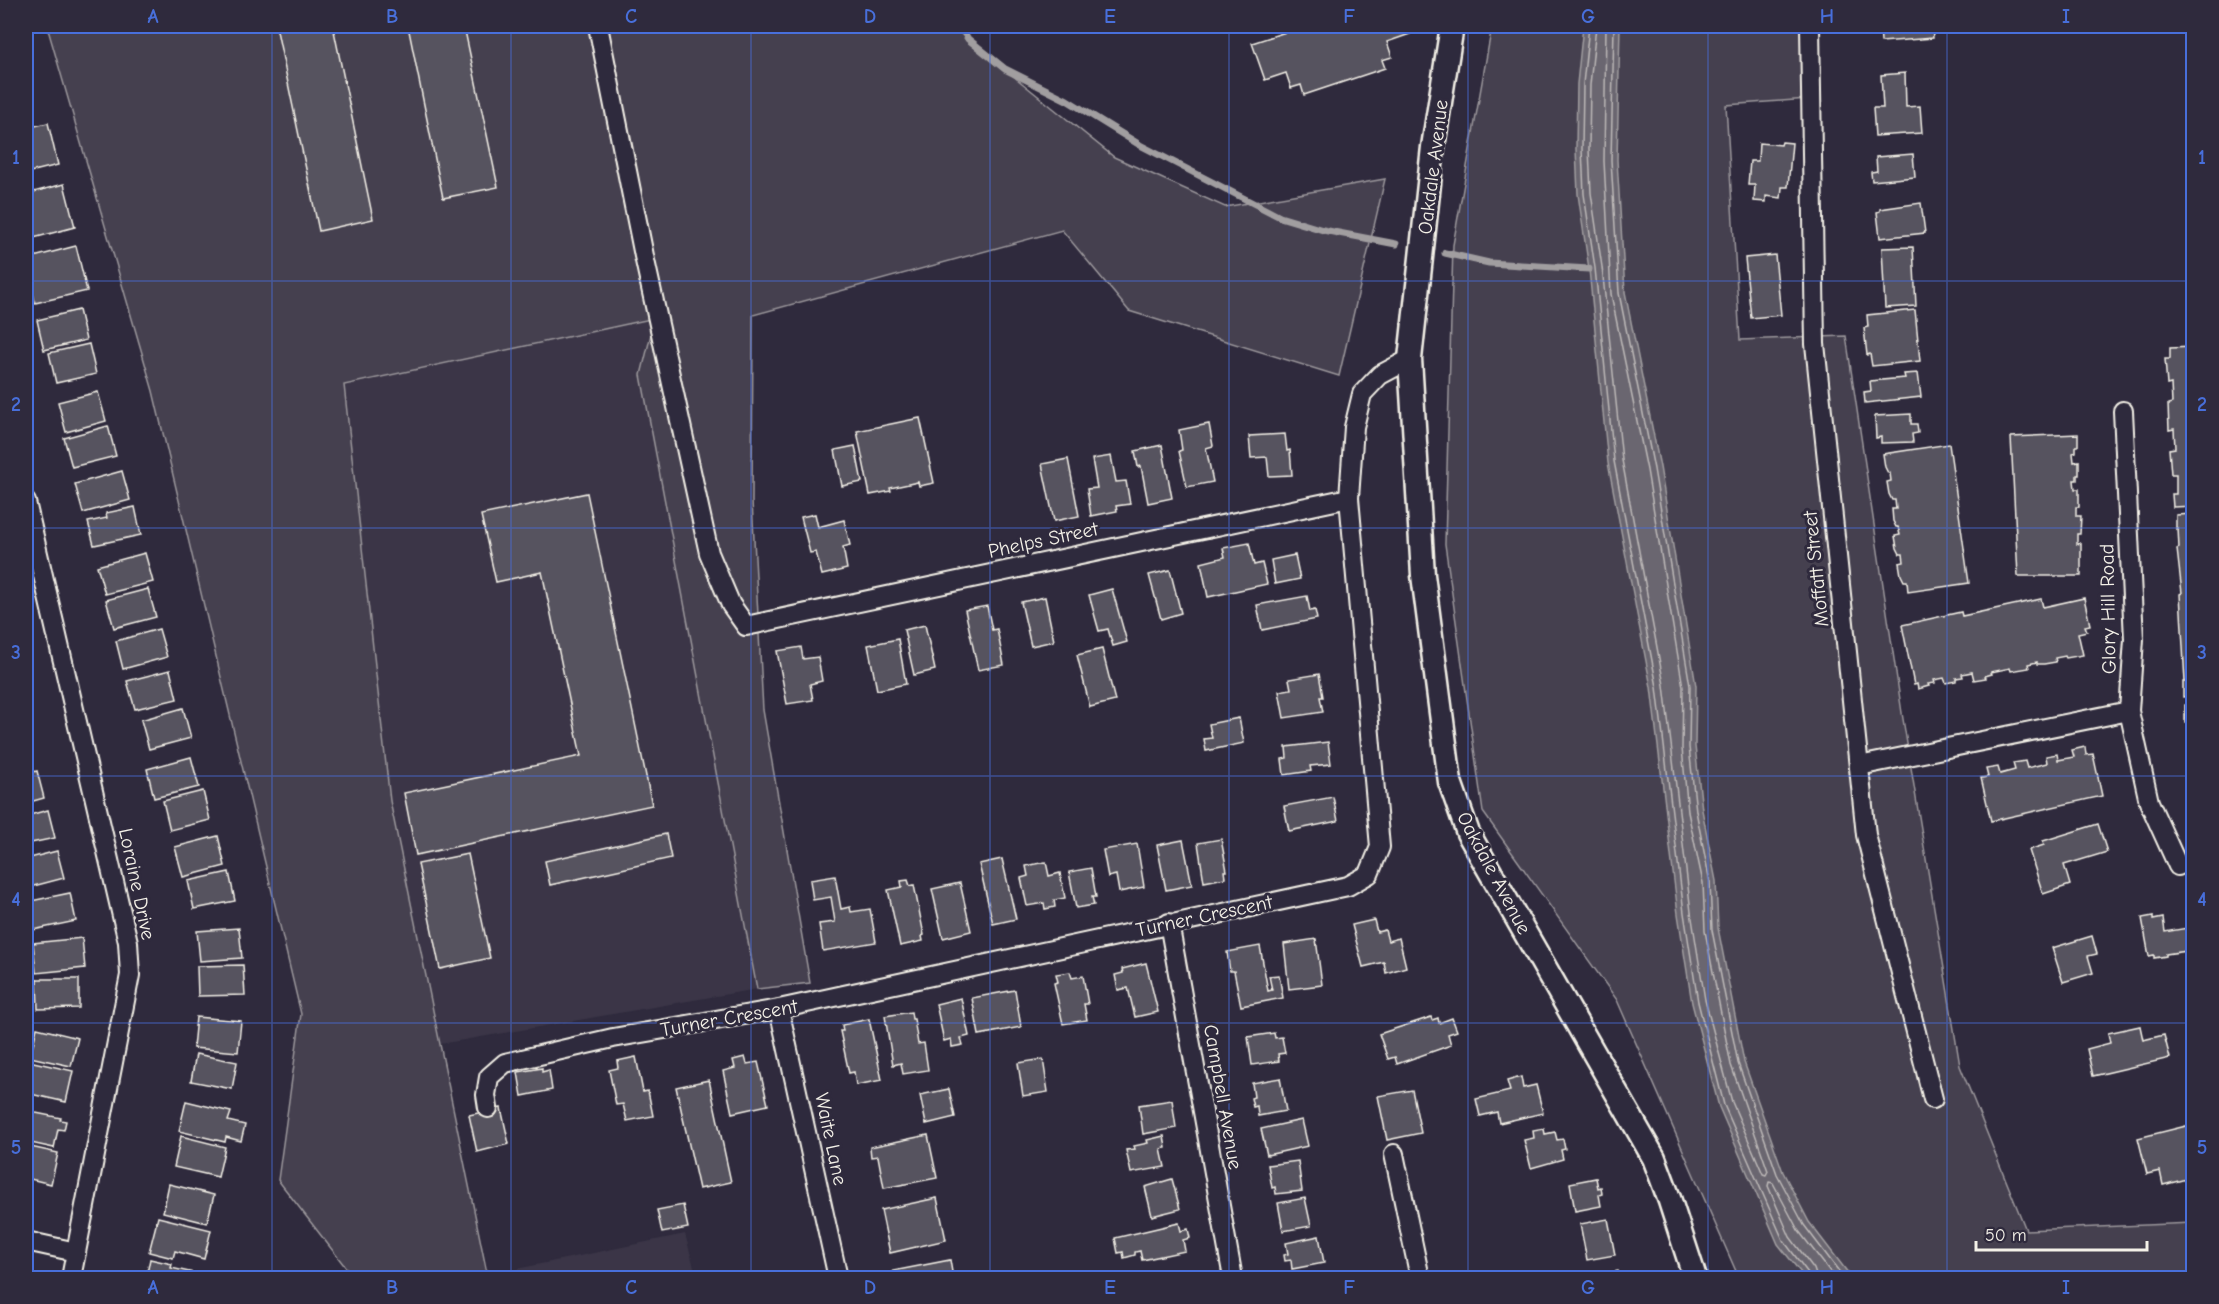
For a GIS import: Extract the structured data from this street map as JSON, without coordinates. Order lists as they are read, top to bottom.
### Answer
{
  "streets": {
    "street": [
      "Oakdale Avenue",
      "Phelps Street",
      "Moffatt Street",
      "Glory Hill Road",
      "Loraine Drive",
      "Turner Crescent",
      "Campbell Avenue",
      "Waite Lane"
    ]
  },
  "crossings": [
    ["Oakdale Avenue", "Turner Crescent"],
    ["Phelps Street", "Turner Crescent"],
    ["Turner Crescent", "Campbell Avenue"],
    ["Turner Crescent", "Waite Lane"]
  ],
  "scale_bar": "50 m",
  "grid": {
    "columns": [
      "A",
      "B",
      "C",
      "D",
      "E",
      "F",
      "G",
      "H",
      "I"
    ],
    "rows": [
      "1",
      "2",
      "3",
      "4",
      "5"
    ]
  }
}
